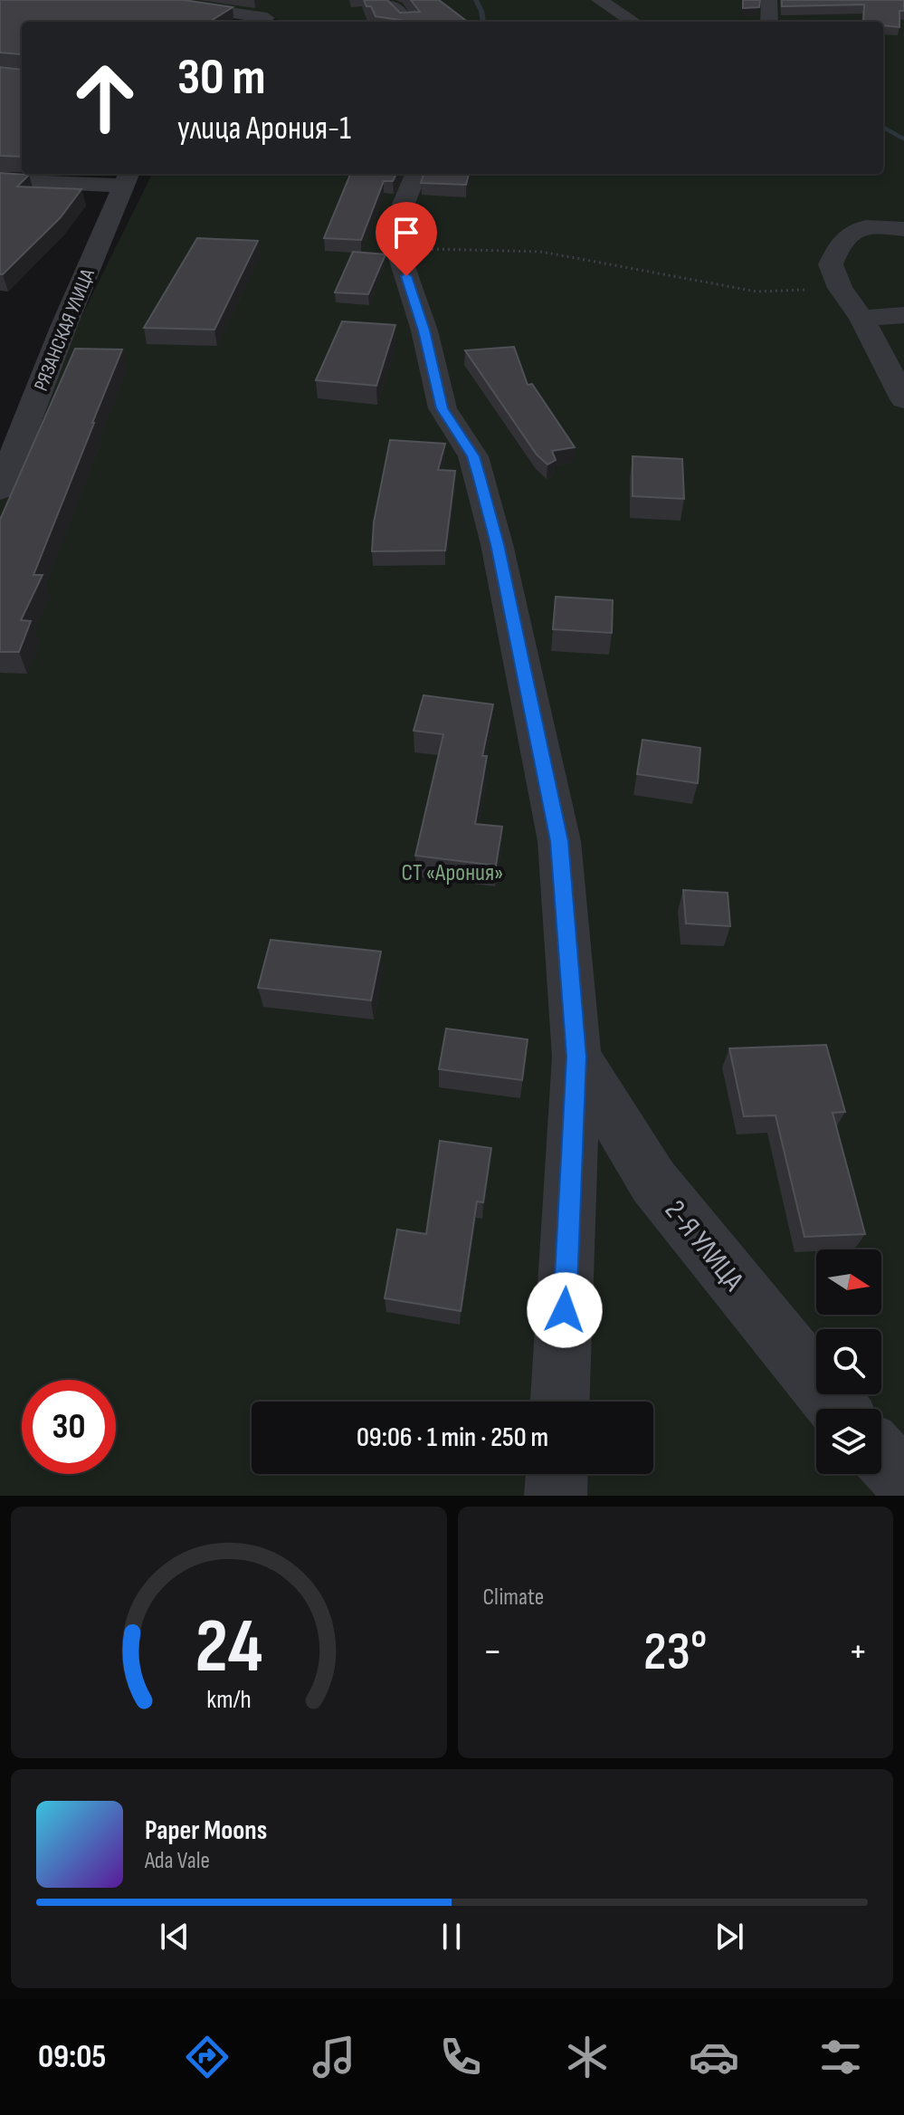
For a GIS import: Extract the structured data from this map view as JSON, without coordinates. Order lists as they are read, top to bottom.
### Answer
{
  "streets": {
    "street": ["РЯЗАНСКАЯ УЛИЦА", "2-Я УЛИЦА"]
  },
  "parks": ["СТ «Арония»"],
  "north": "right",
  "page": {
    "turn": ["30 m", "улица Арония-1"],
    "limit": "30",
    "trip": "09:06 · 1 min · 250 m",
    "tile": "Climate",
    "heat": ["−", "23°", "+"],
    "song": ["Paper Moons", "Ada Vale"],
    "tabs": "09:05",
    "gauge": ["24", "km/h"]
  }
}
